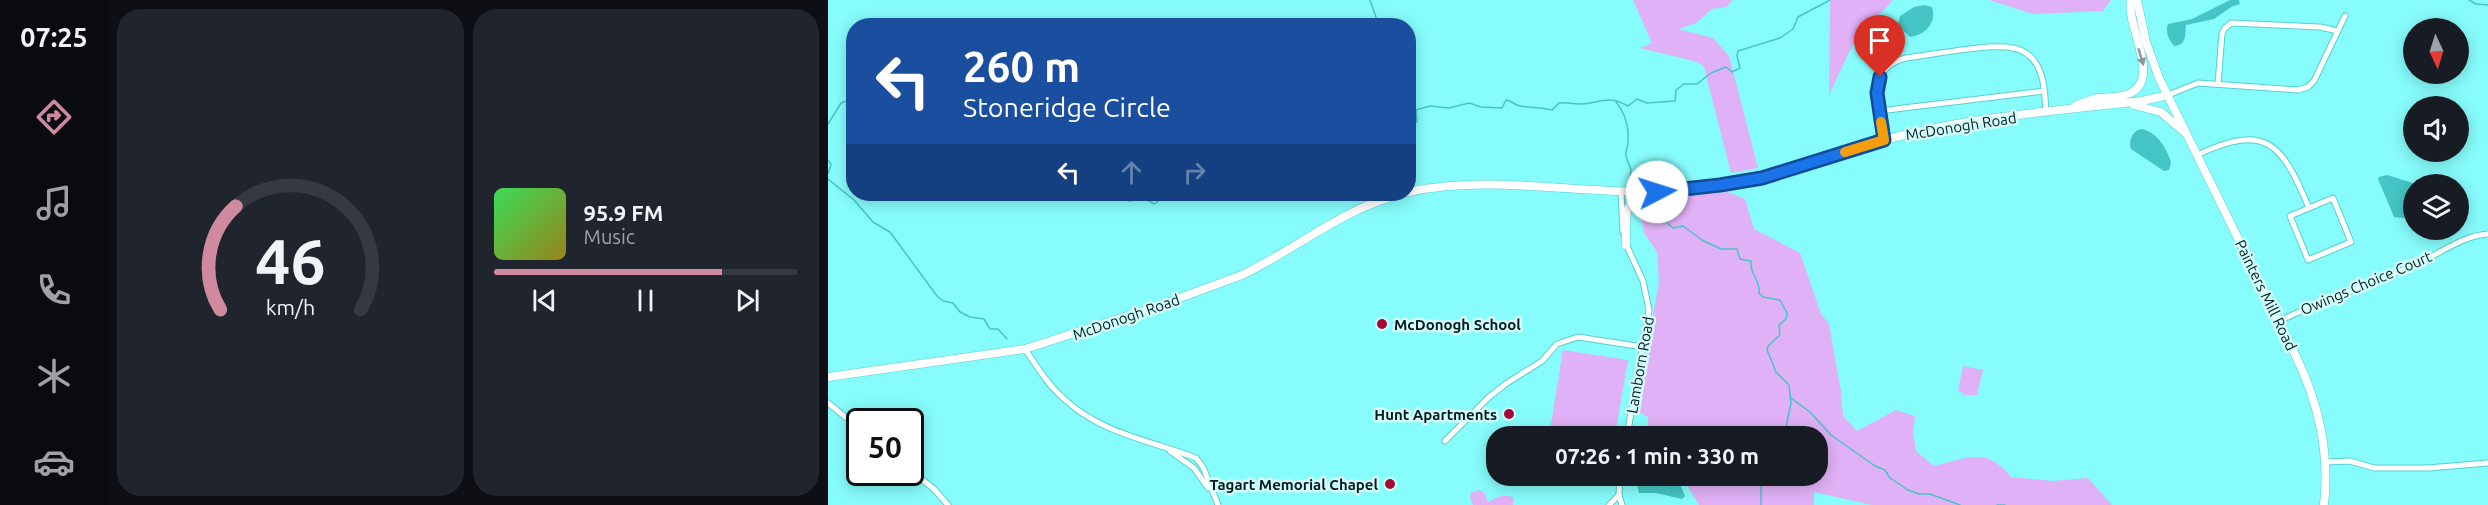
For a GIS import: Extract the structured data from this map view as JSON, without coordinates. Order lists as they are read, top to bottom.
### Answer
{
  "streets": {
    "main road": ["McDonogh Road", "Painters Mill Road"],
    "street": ["Owings Choice Court", "Lamborn Road"]
  },
  "crossings": [
    ["McDonogh Road", "Painters Mill Road"],
    ["McDonogh Road", "Lamborn Road"],
    ["Owings Choice Court", "Painters Mill Road"]
  ],
  "places": ["McDonogh School", "Hunt Apartments", "Tagart Memorial Chapel"],
  "north": "bottom",
  "page": {
    "tabs": "07:25",
    "turn": ["260 m", "Stoneridge Circle"],
    "song": ["95.9 FM", "Music"],
    "limit": "50",
    "trip": "07:26 · 1 min · 330 m",
    "gauge": ["46", "km/h"]
  }
}
